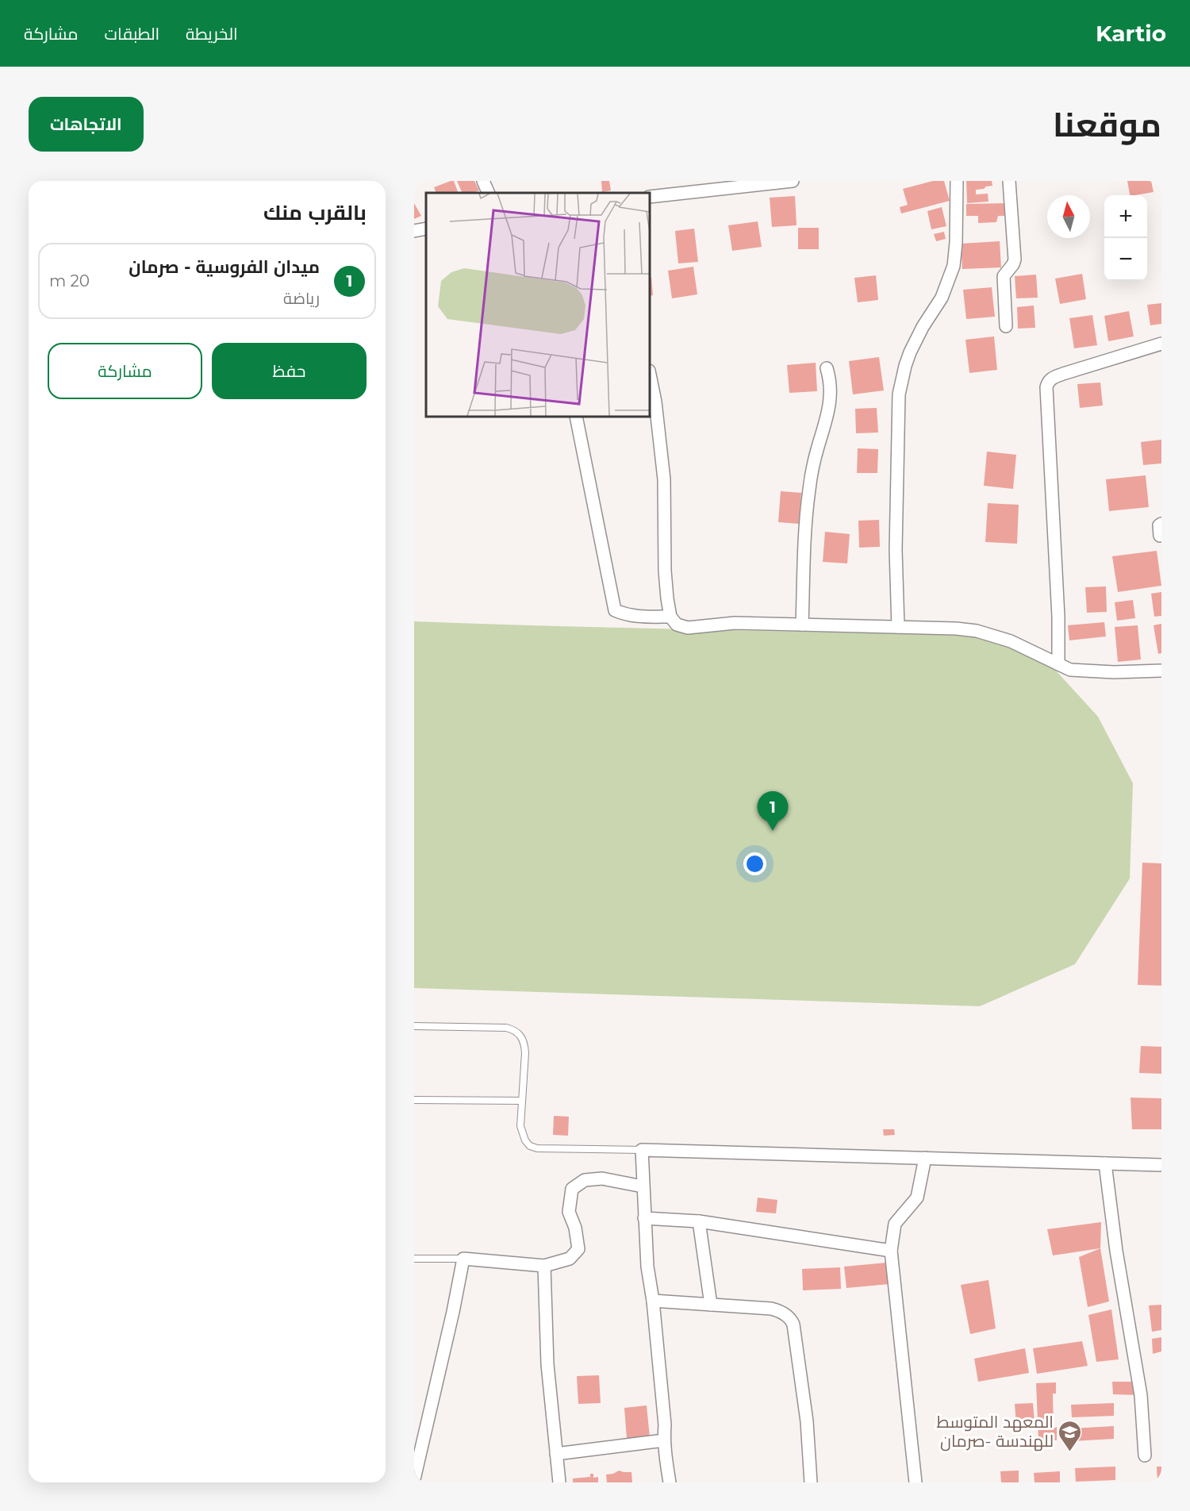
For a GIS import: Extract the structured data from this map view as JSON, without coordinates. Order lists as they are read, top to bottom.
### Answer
{
  "places": {
    "school or university": ["المعهد المتوسط للهندسة -صرمان"]
  },
  "north": "top",
  "page": {
    "header": "Kartio",
    "nav": ["الخريطة", "الطبقات", "مشاركة"],
    "title": "موقعنا",
    "buttons": [
      "الاتجاهات",
      ["حفظ", "مشاركة"]
    ],
    "heading": "بالقرب منك",
    "map_buttons": ["+", "−"],
    "list": [
      {
        "mark": "1",
        "name": "ميدان الفروسية - صرمان",
        "note": "رياضة",
        "value": "20 m"
      }
    ],
    "pins": "1"
  }
}
